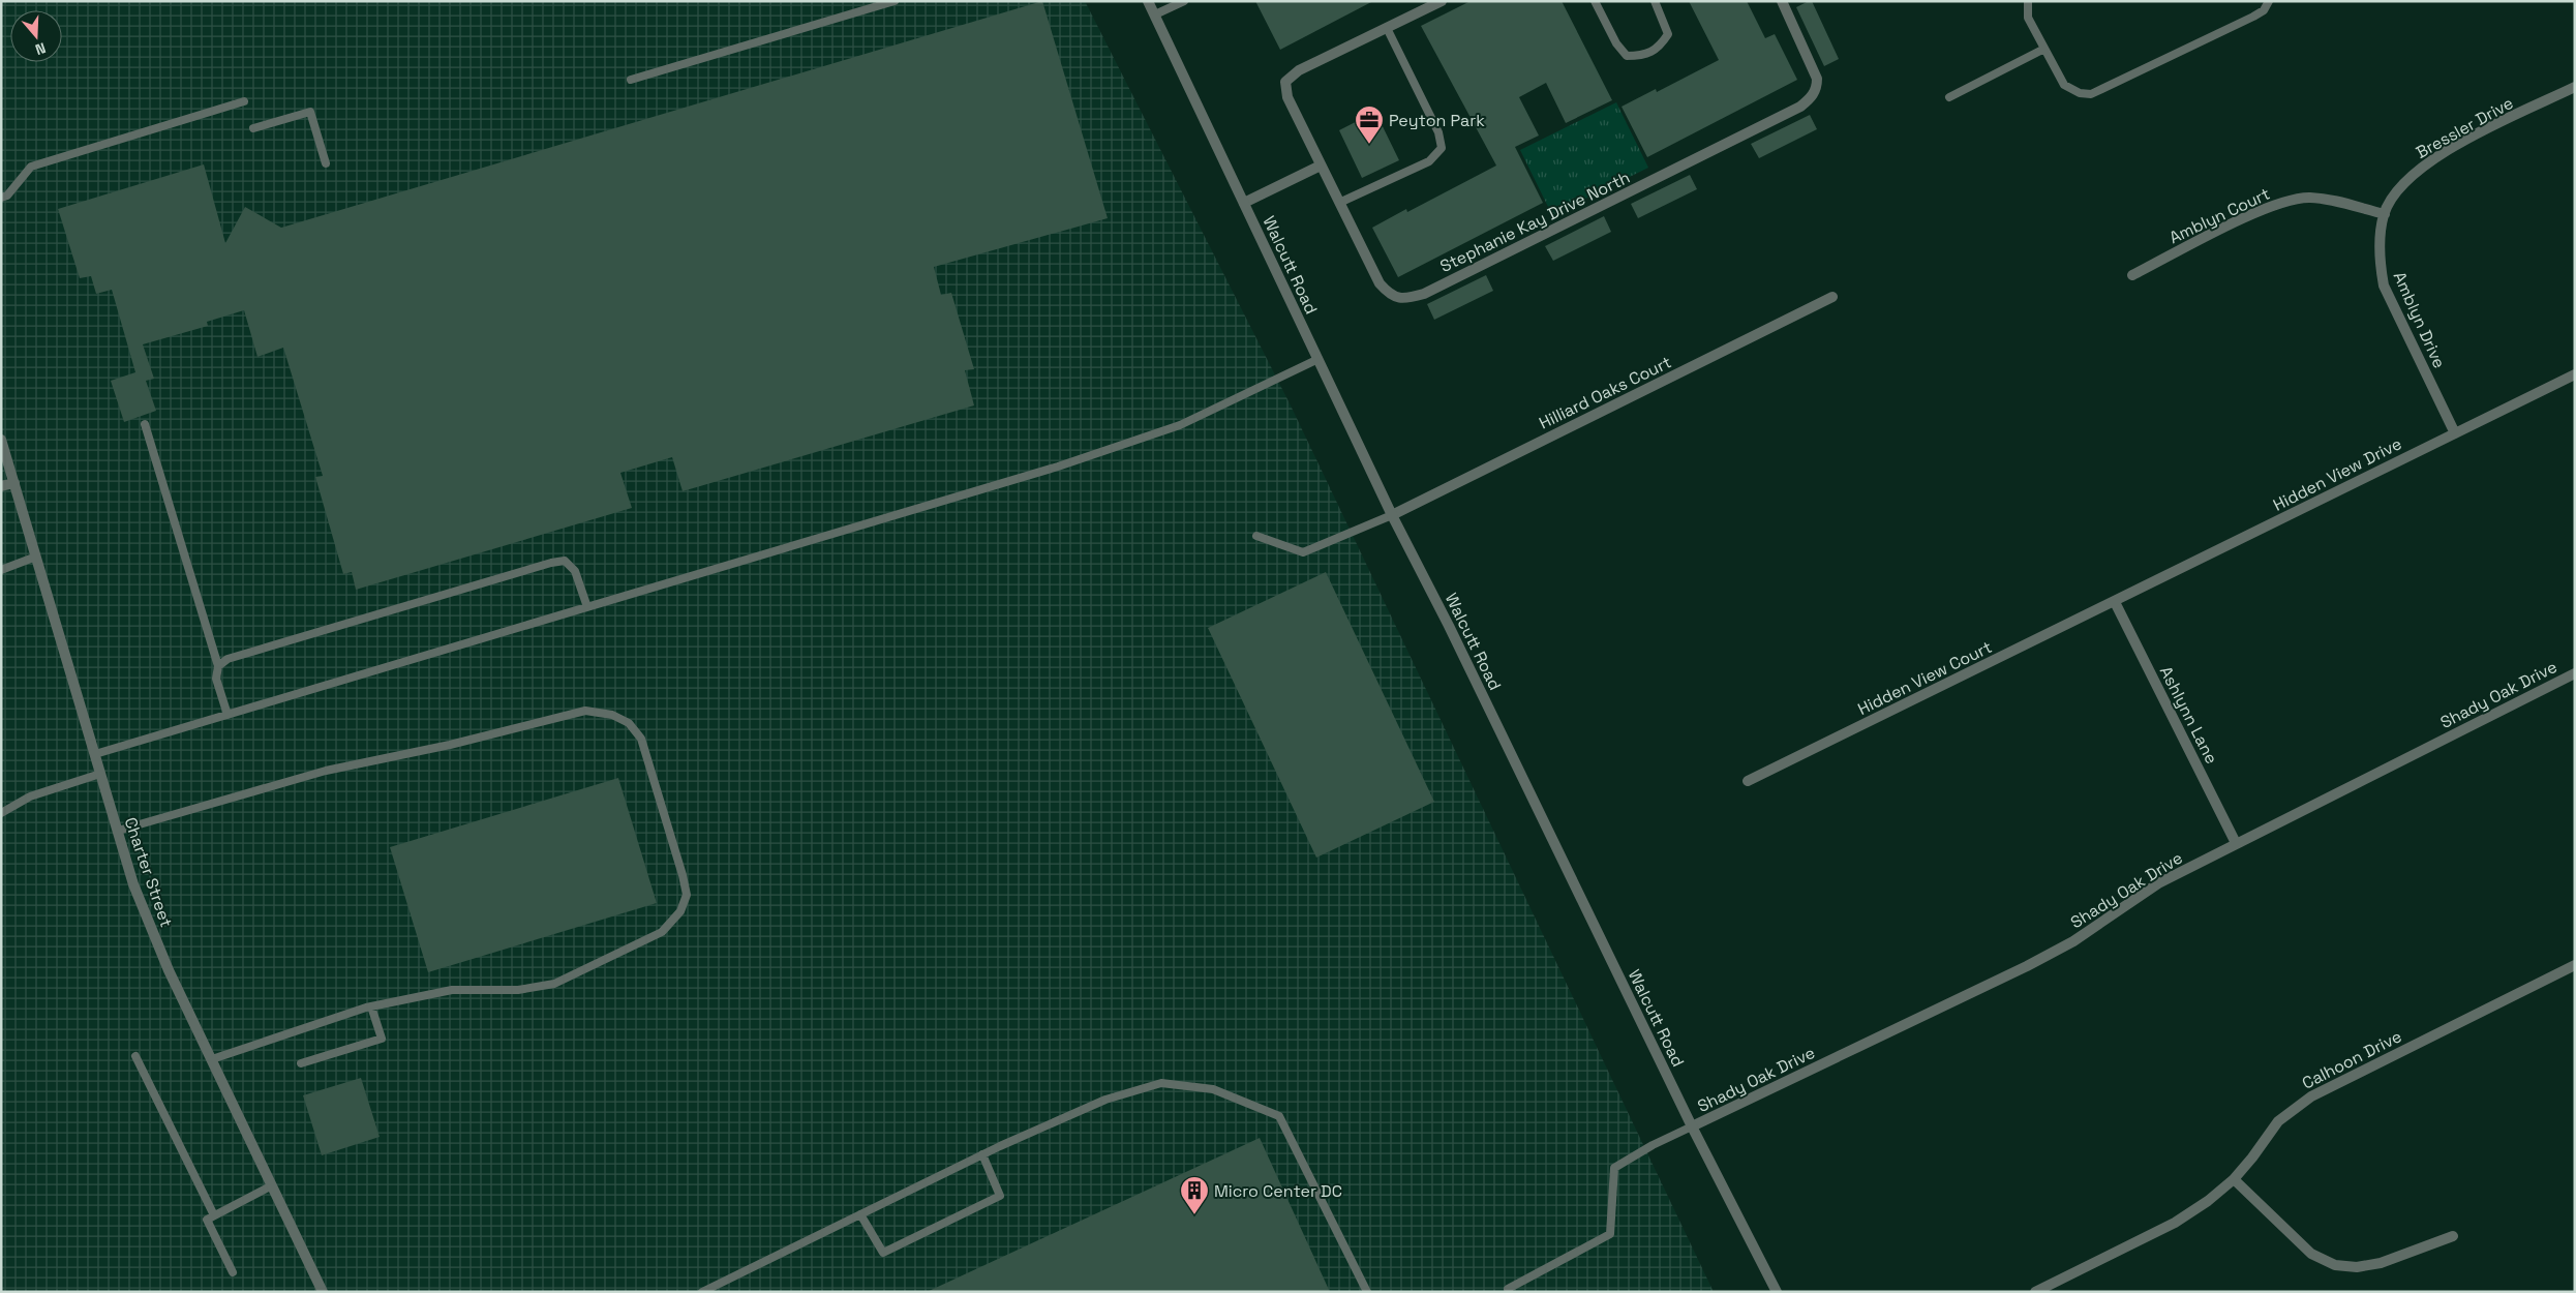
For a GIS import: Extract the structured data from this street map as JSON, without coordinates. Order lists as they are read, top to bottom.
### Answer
{
  "streets": {
    "street": [
      "Bressler Drive",
      "Amblyn Court",
      "Stephanie Kay Drive North",
      "Walcutt Road",
      "Amblyn Drive",
      "Hilliard Oaks Court",
      "Hidden View Drive",
      "Hidden View Court",
      "Shady Oak Drive",
      "Ashlynn Lane",
      "Charter Street",
      "Calhoon Drive"
    ]
  },
  "crossings": [
    ["Bressler Drive", "Amblyn Court"],
    ["Bressler Drive", "Amblyn Drive"],
    ["Amblyn Court", "Amblyn Drive"],
    ["Walcutt Road", "Hilliard Oaks Court"],
    ["Walcutt Road", "Shady Oak Drive"],
    ["Amblyn Drive", "Hidden View Drive"],
    ["Hidden View Drive", "Hidden View Court"],
    ["Hidden View Drive", "Ashlynn Lane"],
    ["Hidden View Court", "Ashlynn Lane"],
    ["Shady Oak Drive", "Ashlynn Lane"]
  ],
  "places": {
    "office": ["Peyton Park"],
    "building": ["Micro Center DC"]
  },
  "north": "bottom"
}
